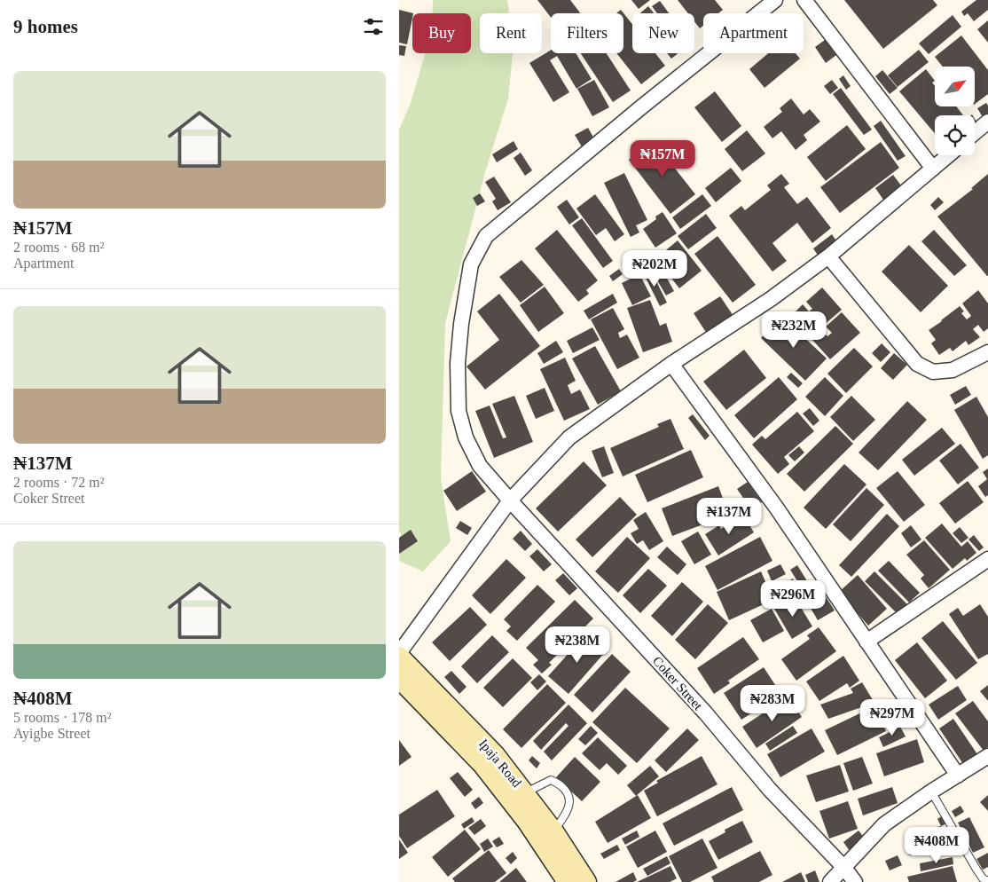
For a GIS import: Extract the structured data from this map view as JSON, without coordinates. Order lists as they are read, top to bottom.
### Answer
{
  "streets": {
    "main road": ["Ipaja Road"],
    "street": ["Coker Street"]
  },
  "north": "top right",
  "page": {
    "heading": "9 homes",
    "chip": [
      "Buy",
      "Rent",
      "Filters",
      "New",
      "Apartment"
    ],
    "list": [
      {
        "name": "₦157M",
        "note": "2 rooms · 68 m² · Apartment"
      },
      {
        "name": "₦137M",
        "note": "2 rooms · 72 m² · Coker Street"
      },
      {
        "name": "₦408M",
        "note": "5 rooms · 178 m² · Ayigbe Street"
      }
    ],
    "price": [
      "₦157M",
      "₦202M",
      "₦232M",
      "₦137M",
      "₦296M",
      "₦238M",
      "₦283M",
      "₦297M",
      "₦408M"
    ]
  }
}
